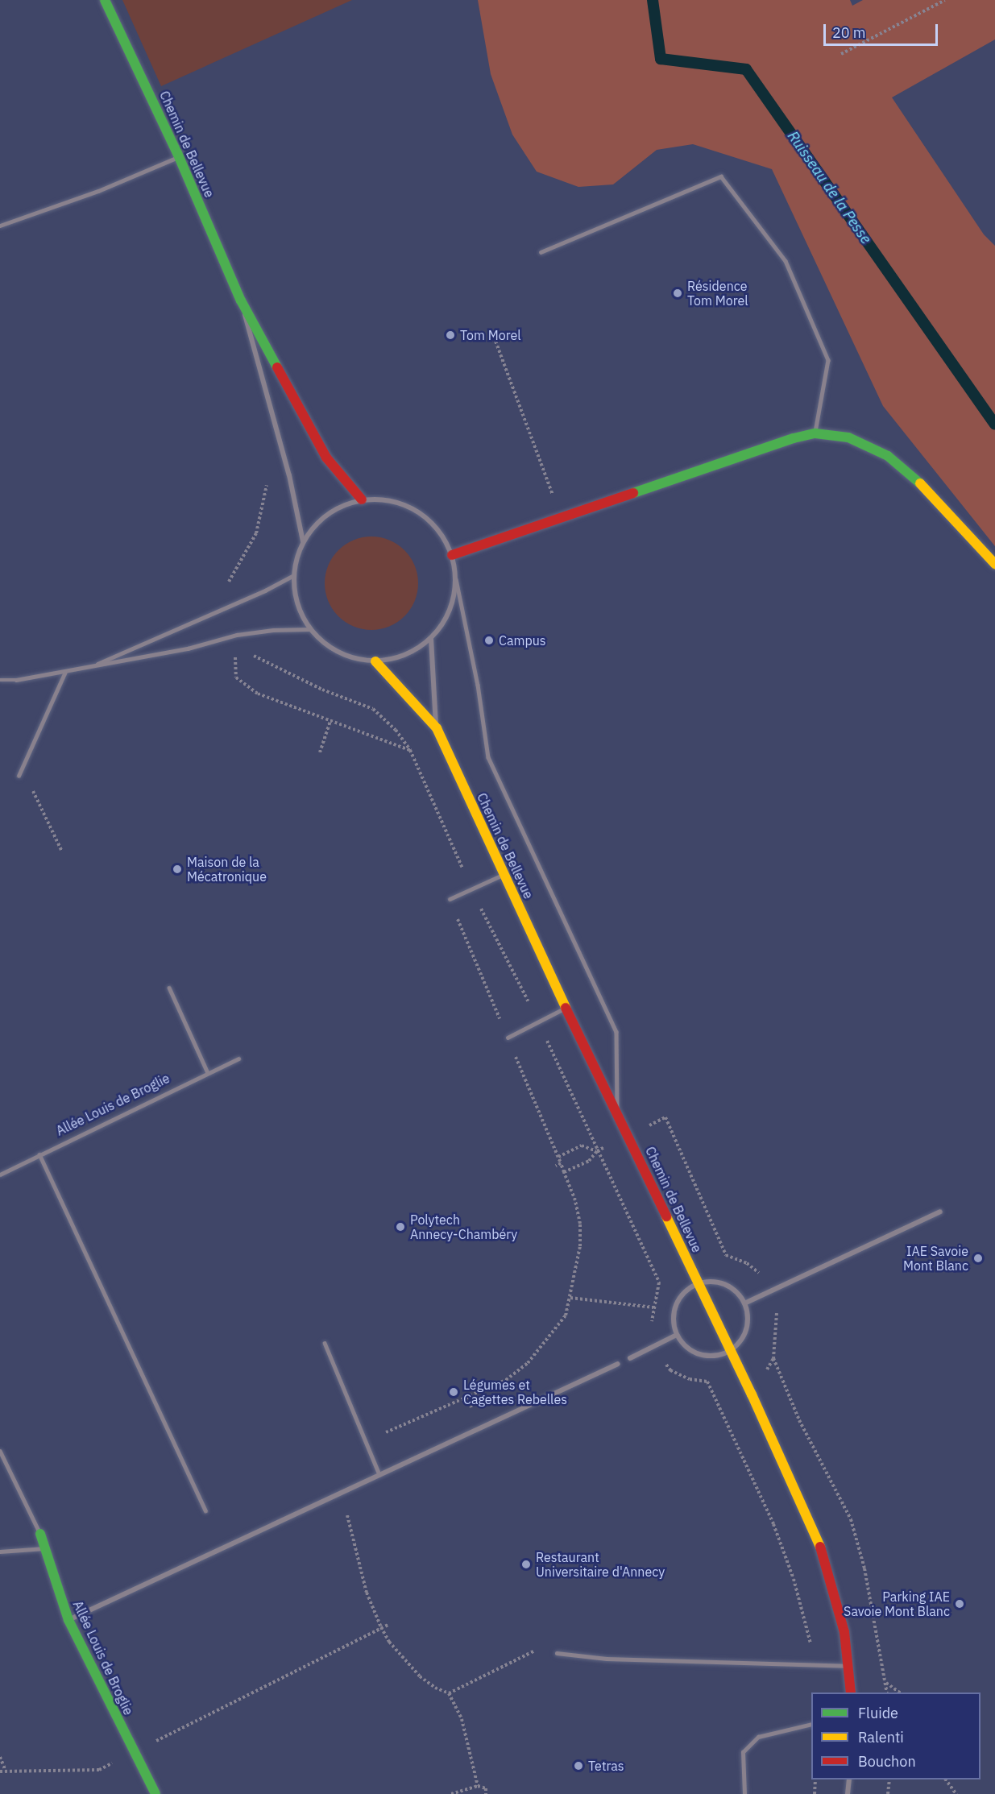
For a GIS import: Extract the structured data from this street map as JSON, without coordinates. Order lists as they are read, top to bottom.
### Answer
{
  "streets": {
    "street": ["Chemin de Bellevue", "Allée Louis de Broglie"]
  },
  "water": ["Ruisseau de la Pesse"],
  "places": [
    "Résidence Tom Morel",
    "Tom Morel",
    "Campus",
    "Maison de la Mécatronique",
    "Polytech Annecy-Chambéry",
    "IAE Savoie Mont Blanc",
    "Légumes et Cagettes Rebelles",
    "Restaurant Universitaire d'Annecy",
    "Parking IAE Savoie Mont Blanc",
    "Tetras"
  ],
  "legend": ["Fluide", "Ralenti", "Bouchon"],
  "scale_bar": "20 m"
}
